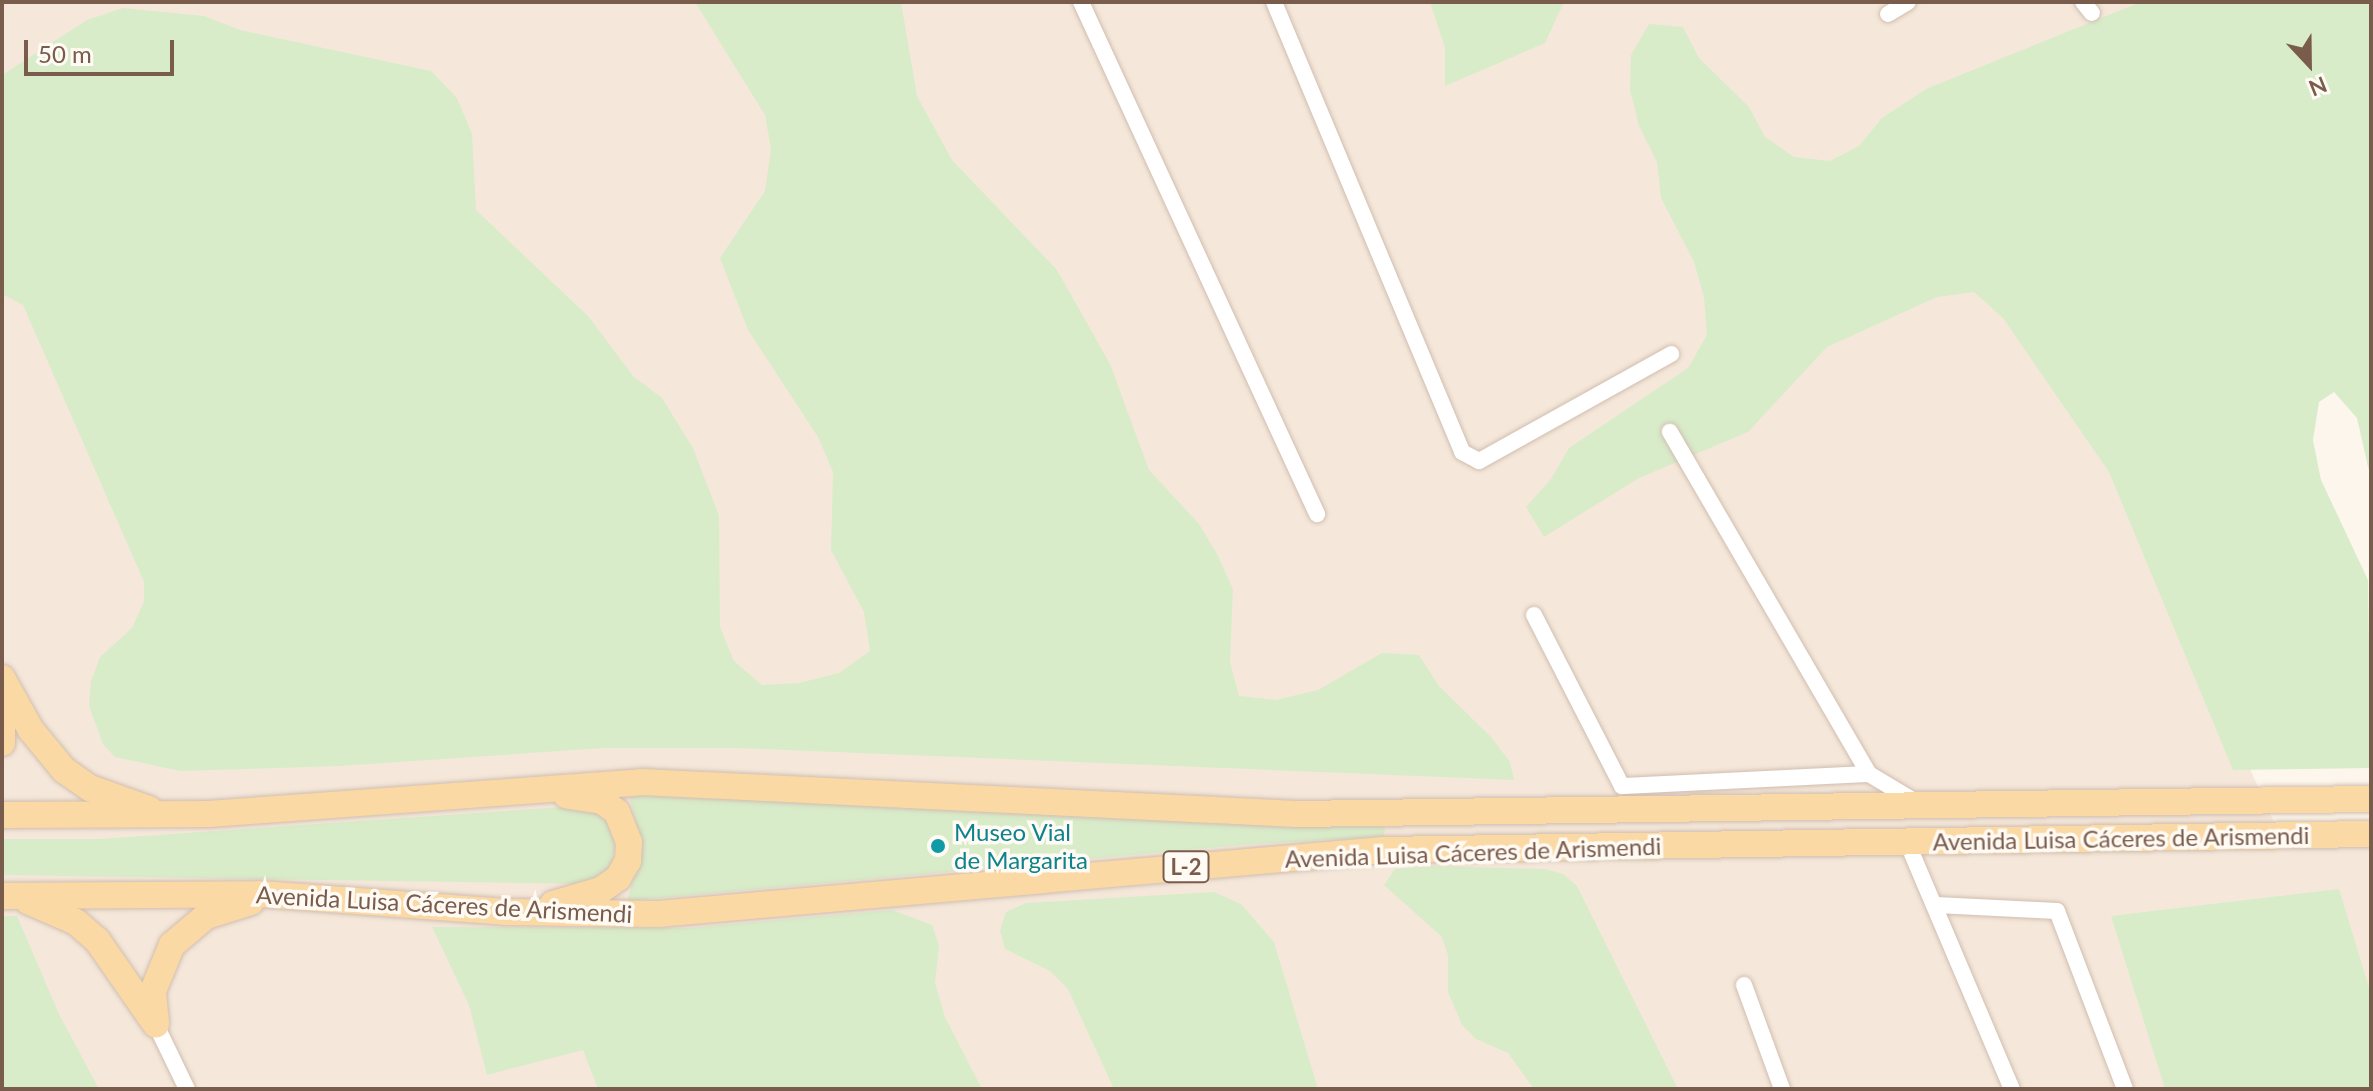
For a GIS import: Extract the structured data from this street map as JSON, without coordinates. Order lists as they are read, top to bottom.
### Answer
{
  "streets": {
    "main road": ["Avenida Luisa Cáceres de Arismendi", "L-2"]
  },
  "places": ["Museo Vial de Margarita"],
  "scale_bar": "50 m",
  "north": "bottom"
}
